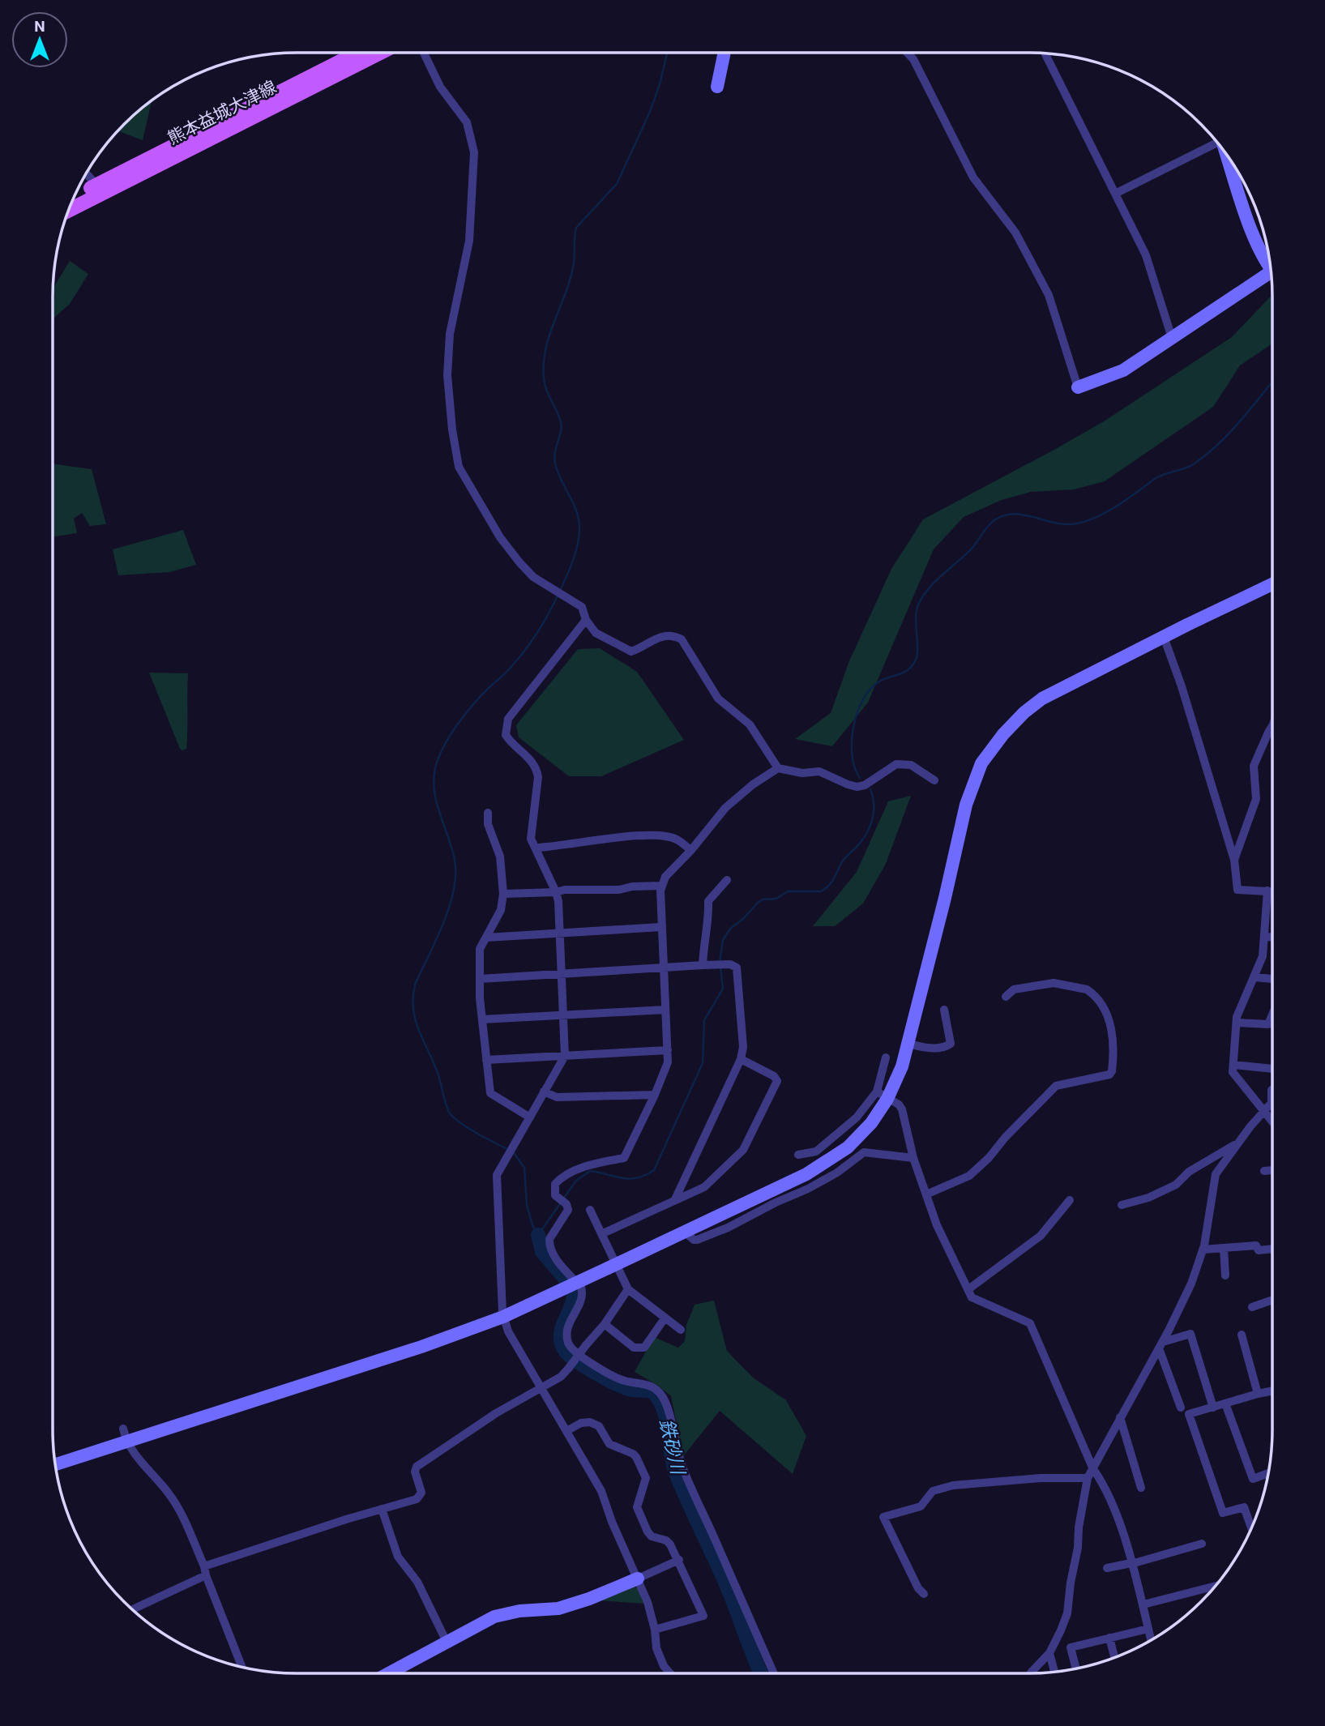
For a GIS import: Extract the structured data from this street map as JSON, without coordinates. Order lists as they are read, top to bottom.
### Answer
{
  "streets": {
    "main road": ["熊本益城大津線"]
  },
  "water": ["鉄砂川"],
  "north": "top"
}
